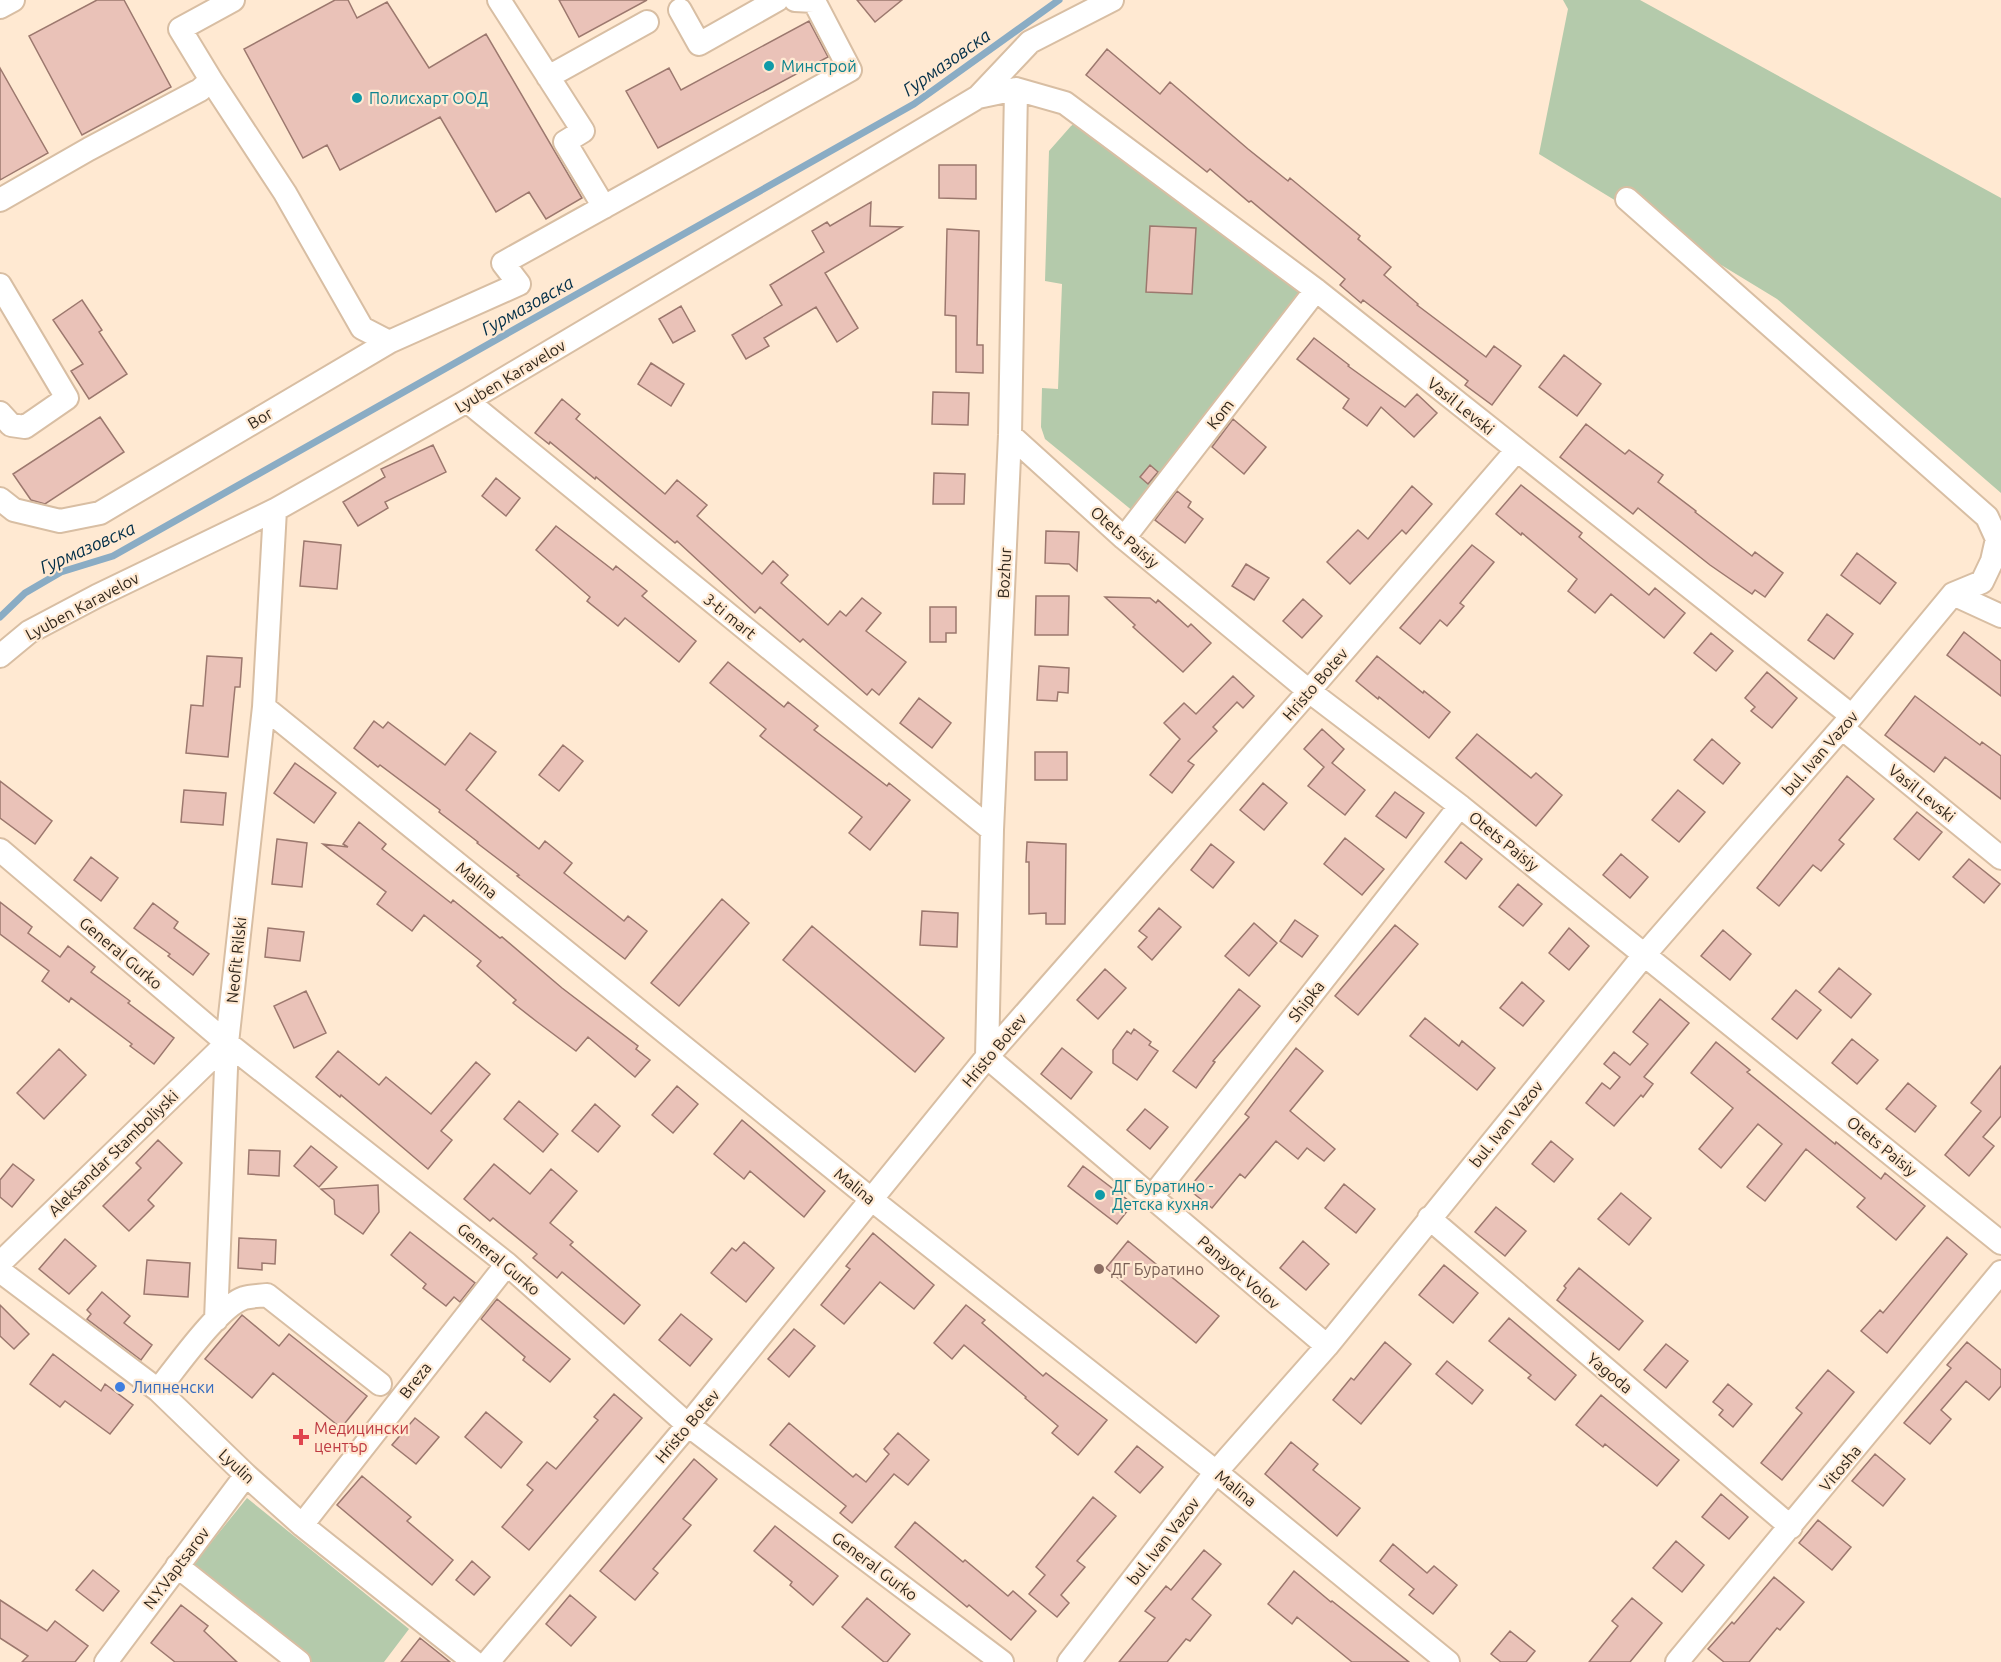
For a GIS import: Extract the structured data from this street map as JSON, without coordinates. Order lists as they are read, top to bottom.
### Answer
{
  "streets": {
    "street": [
      "Lyuben Karavelov",
      "Vasil Levski",
      "Kom",
      "Bor",
      "Otets Paisiy",
      "Bozhur",
      "3-ti mart",
      "Hristo Botev",
      "bul. Ivan Vazov",
      "Malina",
      "General Gurko",
      "Neofit Rilski",
      "Shipka",
      "Aleksandar Stamboliyski",
      "Panayot Volov",
      "Yagoda",
      "Breza",
      "Lyulin",
      "Vitosha",
      "N.Y.Vaptsarov"
    ]
  },
  "crossings": [
    ["Lyuben Karavelov", "Vasil Levski"],
    ["Lyuben Karavelov", "Bozhur"],
    ["Lyuben Karavelov", "3-ti mart"],
    ["Lyuben Karavelov", "Neofit Rilski"],
    ["Vasil Levski", "Kom"],
    ["Vasil Levski", "Bozhur"],
    ["Vasil Levski", "Hristo Botev"],
    ["Vasil Levski", "bul. Ivan Vazov"],
    ["Kom", "Otets Paisiy"],
    ["Otets Paisiy", "Bozhur"],
    ["Otets Paisiy", "Hristo Botev"],
    ["Otets Paisiy", "bul. Ivan Vazov"],
    ["Otets Paisiy", "Shipka"],
    ["Bozhur", "3-ti mart"],
    ["Bozhur", "Hristo Botev"],
    ["Bozhur", "Panayot Volov"],
    ["Hristo Botev", "Malina"],
    ["Hristo Botev", "General Gurko"],
    ["Hristo Botev", "Panayot Volov"],
    ["bul. Ivan Vazov", "Malina"],
    ["bul. Ivan Vazov", "Panayot Volov"],
    ["bul. Ivan Vazov", "Yagoda"],
    ["Malina", "Neofit Rilski"],
    ["General Gurko", "Neofit Rilski"],
    ["General Gurko", "Aleksandar Stamboliyski"],
    ["General Gurko", "Breza"],
    ["Neofit Rilski", "Aleksandar Stamboliyski"],
    ["Shipka", "Panayot Volov"],
    ["Yagoda", "Vitosha"],
    ["Breza", "Lyulin"],
    ["Lyulin", "N.Y.Vaptsarov"]
  ],
  "water": ["Гурмазовска"],
  "places": {
    "other": [
      "Минстрой",
      "Полисхарт ООД",
      "ДГ Буратино - Детска кухня",
      "ДГ Буратино",
      "Липненски"
    ],
    "health": ["Медицински център"]
  }
}
